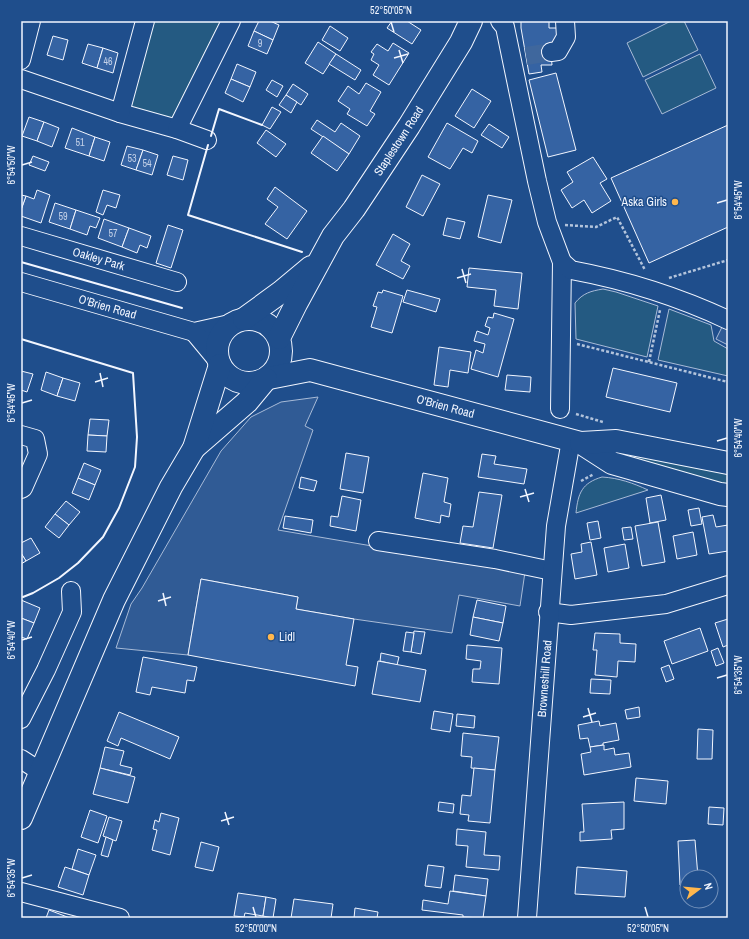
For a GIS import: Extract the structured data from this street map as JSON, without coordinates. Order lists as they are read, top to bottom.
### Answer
{
  "streets": {
    "main road": ["Staplestown Road", "O'Brien Road"],
    "street": ["Oakley Park", "Browneshill Road"]
  },
  "crossings": [
    ["Staplestown Road", "O'Brien Road"],
    ["O'Brien Road", "Browneshill Road"]
  ],
  "places": ["Aska Girls", "Lidl"],
  "house_numbers": [
    "9",
    "46",
    "51",
    "53",
    "54",
    "59",
    "57"
  ],
  "north": "right",
  "coordinates": [
    "52°50'05\"N",
    "6°54'50\"W",
    "6°54'45\"W",
    "6°54'40\"W",
    "6°54'35\"W",
    "52°50'00\"N"
  ]
}
